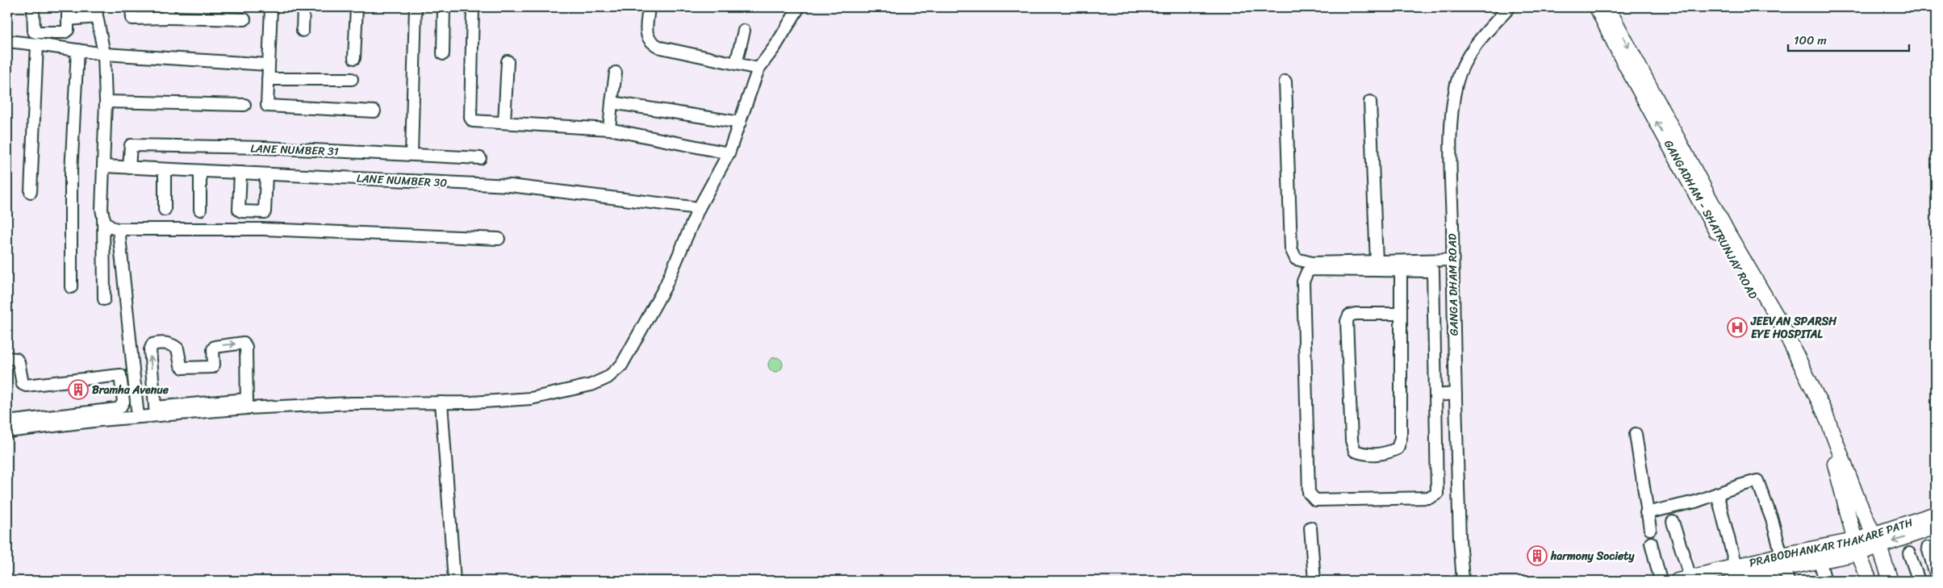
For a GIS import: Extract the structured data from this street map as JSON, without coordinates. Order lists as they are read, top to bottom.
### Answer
{
  "streets": {
    "main road": ["GANGADHAM - SHATRUNJAY ROAD", "PRABODHANKAR THAKARE PATH"],
    "street": ["LANE NUMBER 31", "LANE NUMBER 30", "GANGA DHAM ROAD"]
  },
  "crossings": [
    ["LANE NUMBER 31", "LANE NUMBER 30"]
  ],
  "places": {
    "hospital": ["JEEVAN SPARSH EYE HOSPITAL"],
    "building": ["Bramha Avenue", "harmony Society"]
  },
  "scale_bar": "100 m"
}
